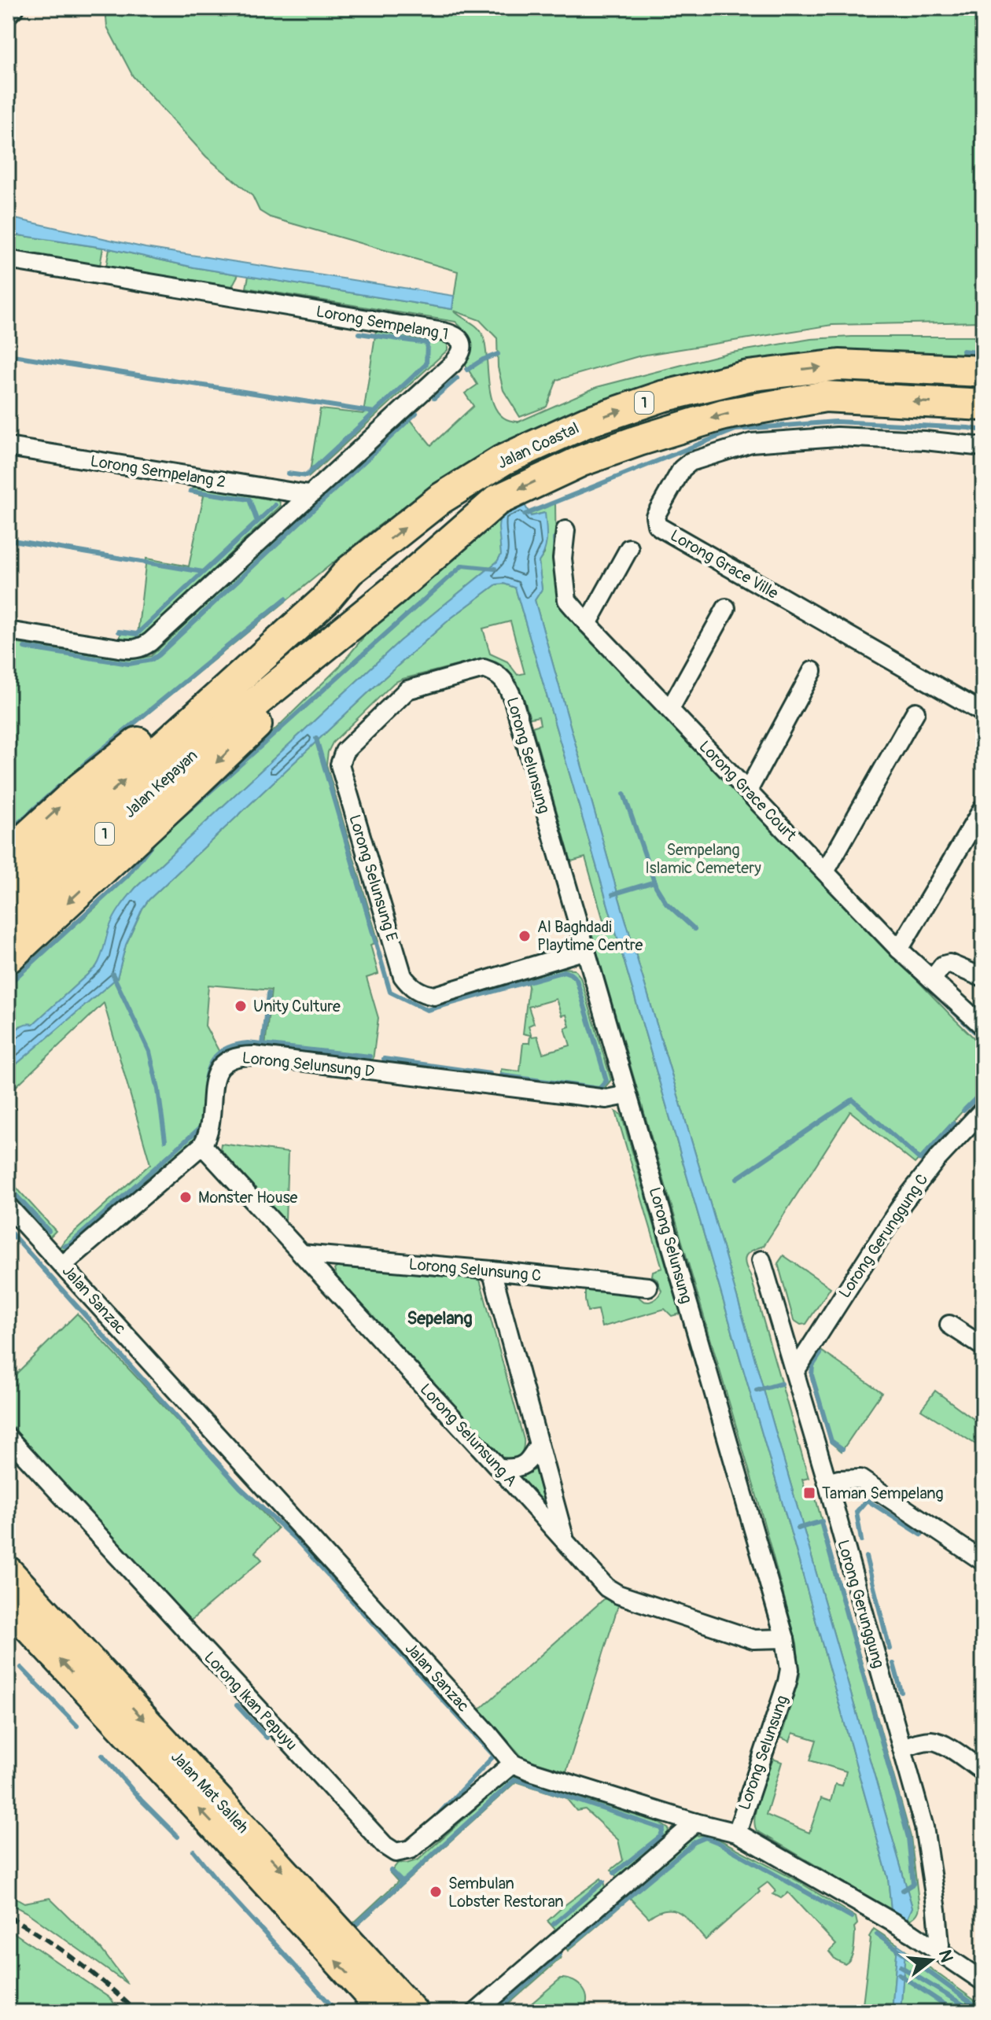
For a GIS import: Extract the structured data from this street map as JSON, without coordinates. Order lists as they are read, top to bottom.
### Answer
{
  "streets": {
    "highway": ["1", "Jalan Coastal", "Jalan Kepayan"],
    "main road": ["Jalan Mat Salleh"],
    "street": [
      "Lorong Sempelang 1",
      "Lorong Sempelang 2",
      "Lorong Grace Ville",
      "Lorong Selunsung",
      "Lorong Grace Court",
      "Lorong Selunsung E",
      "Lorong Selunsung D",
      "Lorong Gerunggung C",
      "Lorong Selunsung C",
      "Jalan Sanzac",
      "Lorong Selunsung A",
      "Lorong Gerunggung",
      "Lorong Ikan Pepuyu"
    ]
  },
  "crossings": [
    ["Lorong Sempelang 1", "Lorong Sempelang 2"],
    ["Jalan Coastal", "Jalan Kepayan"],
    ["Lorong Selunsung", "Lorong Selunsung E"],
    ["Lorong Selunsung", "Lorong Selunsung D"],
    ["Lorong Selunsung", "Jalan Sanzac"],
    ["Lorong Selunsung", "Lorong Selunsung A"],
    ["Lorong Selunsung D", "Lorong Selunsung A"],
    ["Lorong Gerunggung C", "Lorong Gerunggung"],
    ["Lorong Selunsung C", "Lorong Selunsung A"],
    ["Jalan Sanzac", "Lorong Gerunggung"],
    ["Jalan Sanzac", "Lorong Ikan Pepuyu"]
  ],
  "districts": ["Sepelang"],
  "parks": ["Sempelang Islamic Cemetery"],
  "places": {
    "other": [
      "Al Baghdadi Playtime Centre",
      "Unity Culture",
      "Monster House",
      "Sembulan Lobster Restoran"
    ],
    "transit": ["Taman Sempelang"]
  },
  "north": "right"
}
